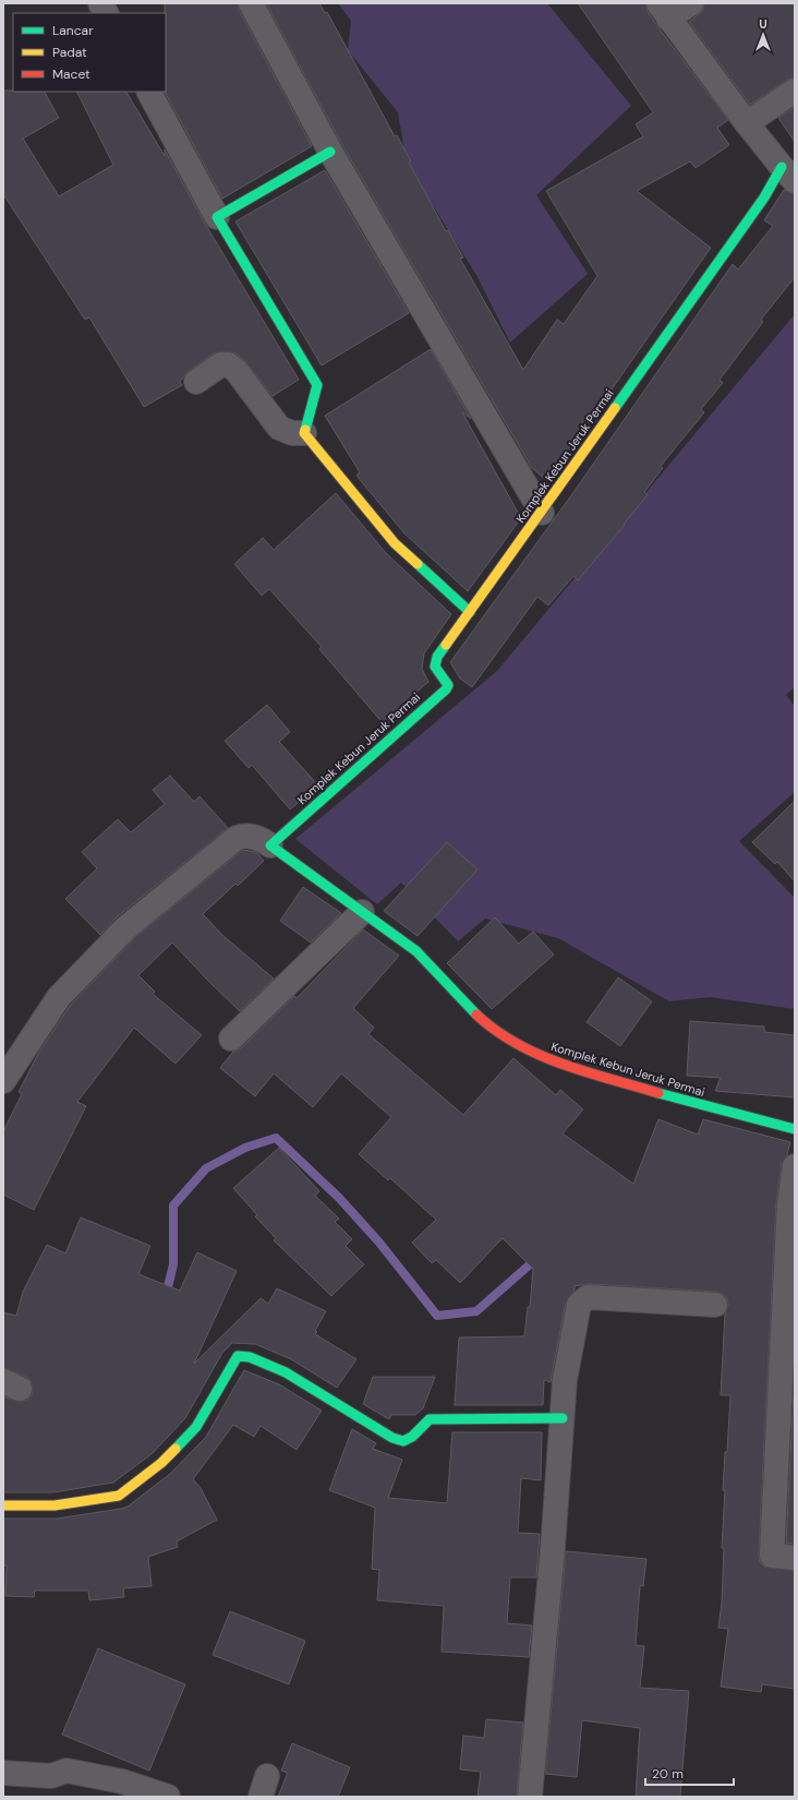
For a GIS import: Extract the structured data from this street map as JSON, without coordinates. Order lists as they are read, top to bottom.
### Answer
{
  "streets": {
    "street": ["Komplek Kebun Jeruk Permai"]
  },
  "legend": ["Lancar", "Padat", "Macet"],
  "scale_bar": "20 m",
  "north": "top"
}
